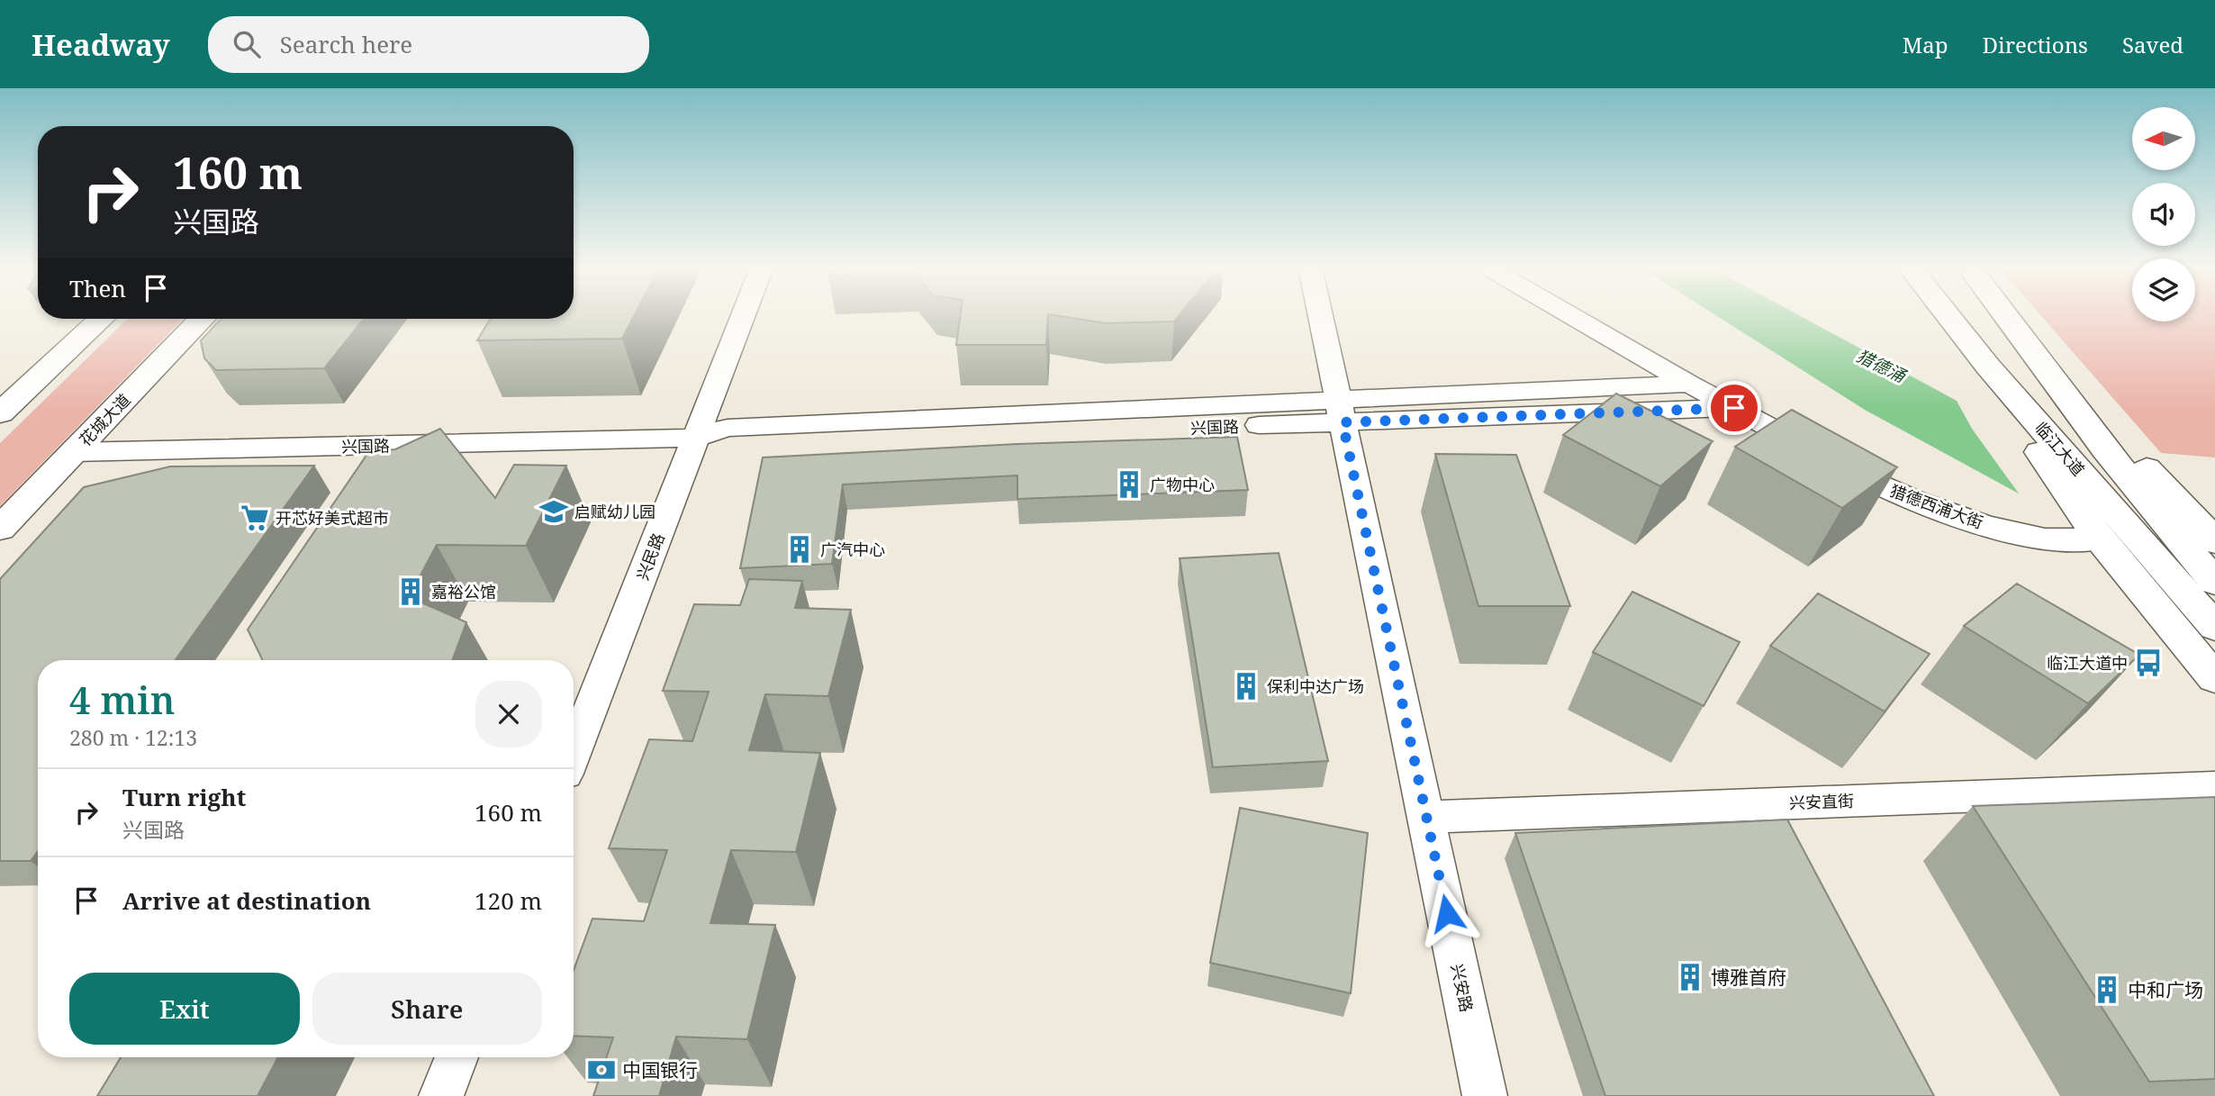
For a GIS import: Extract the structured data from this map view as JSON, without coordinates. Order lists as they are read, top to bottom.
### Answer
{
  "streets": {
    "main road": ["花城大道", "临江大道"],
    "street": [
      "兴国路",
      "猎德西浦大街",
      "兴民路",
      "兴安直街",
      "兴安路"
    ]
  },
  "crossings": [
    ["花城大道", "兴国路"],
    ["兴国路", "猎德西浦大街"],
    ["兴国路", "兴民路"],
    ["兴国路", "兴安路"],
    ["兴安直街", "兴安路"]
  ],
  "water": ["猎德涌"],
  "places": {
    "building": [
      "广物中心",
      "广汽中心",
      "嘉裕公馆",
      "保利中达广场",
      "博雅首府",
      "中和广场"
    ],
    "school or university": ["启赋幼儿园"],
    "supermarket": ["开芯好美式超市"],
    "bus stop": ["临江大道中"],
    "bank": ["中国银行"]
  },
  "north": "left",
  "page": {
    "header": "Headway",
    "search": "Search here",
    "nav": ["Map", "Directions", "Saved"],
    "turn": ["160 m", "兴国路"],
    "then": "Then",
    "heading": ["4 min", "280 m · 12:13"],
    "list": [
      {
        "name": "Turn right",
        "note": "兴国路",
        "value": "160 m"
      },
      {
        "name": "Arrive at destination",
        "value": "120 m"
      }
    ],
    "buttons": ["Exit", "Share"]
  }
}
